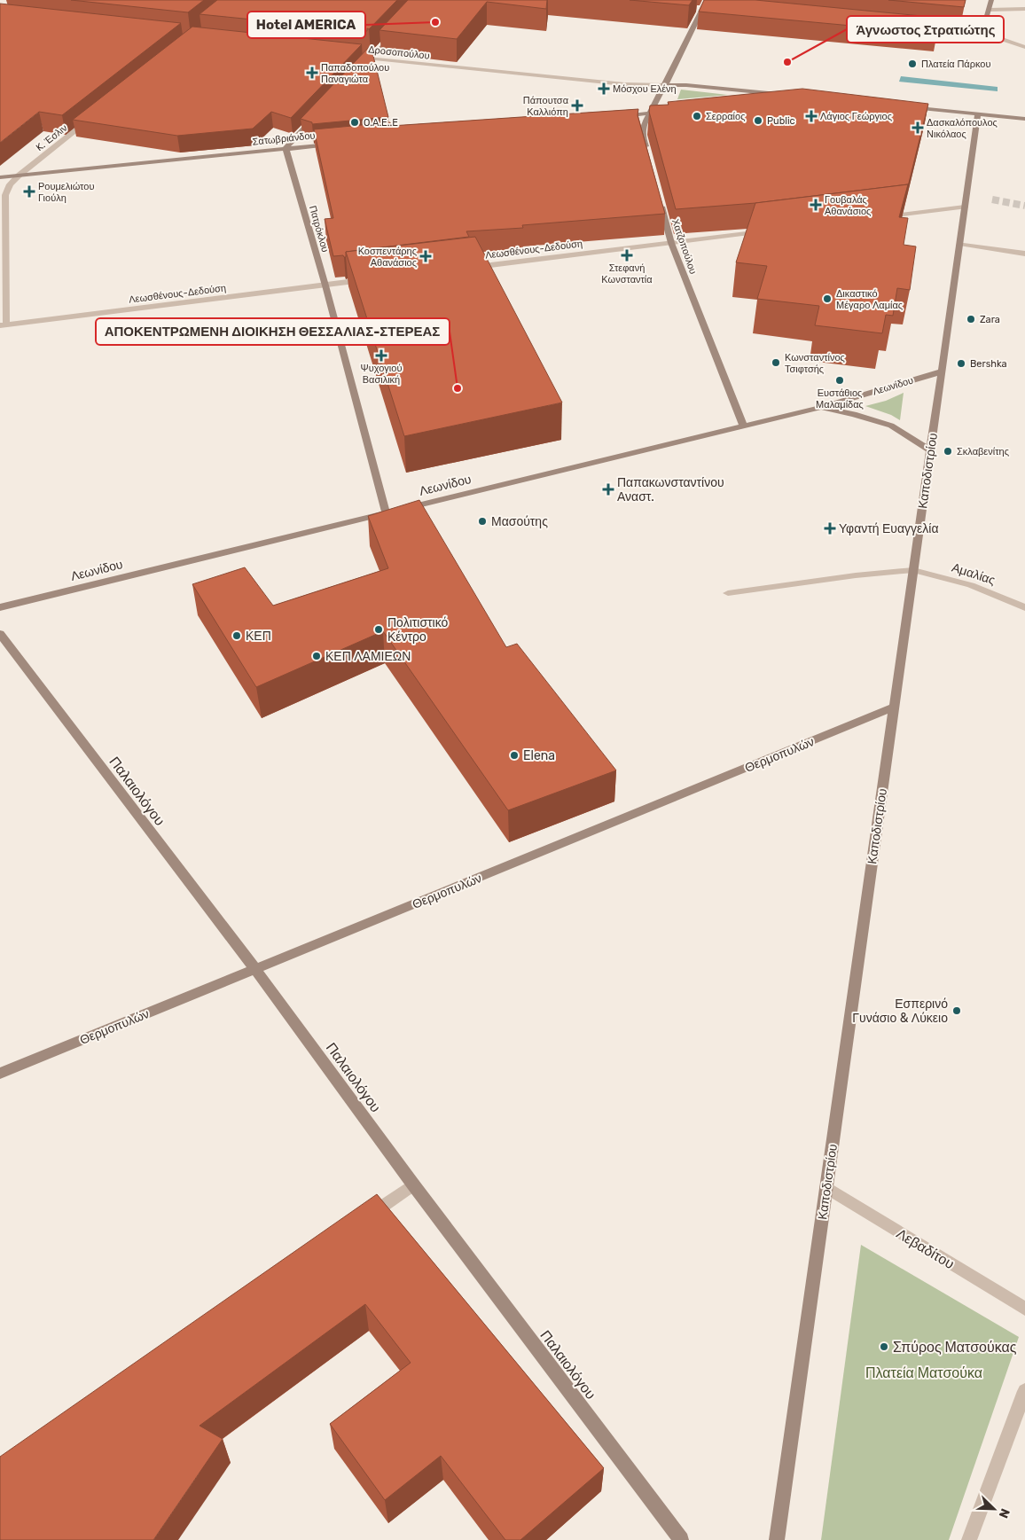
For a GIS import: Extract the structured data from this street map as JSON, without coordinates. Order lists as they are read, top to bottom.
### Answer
{
  "streets": {
    "main road": [
      "Σατωβριάνδου",
      "Πατρόκλου",
      "Χατζοπούλου",
      "Λεωνίδου",
      "Καποδιστρίου",
      "Θερμοπυλών",
      "Παλαιολόγου"
    ],
    "street": [
      "Δροσοπούλου",
      "K. Έσλιν",
      "Λεωσθένους-Δεδούση",
      "Αμαλίας",
      "Λεβαδίτου"
    ]
  },
  "crossings": [
    ["K. Έσλιν", "Σατωβριάνδου"],
    ["K. Έσλιν", "Λεωσθένους-Δεδούση"],
    ["Σατωβριάνδου", "Πατρόκλου"],
    ["Πατρόκλου", "Λεωσθένους-Δεδούση"],
    ["Πατρόκλου", "Λεωνίδου"],
    ["Χατζοπούλου", "Λεωσθένους-Δεδούση"],
    ["Χατζοπούλου", "Λεωνίδου"],
    ["Λεωνίδου", "Καποδιστρίου"],
    ["Καποδιστρίου", "Αμαλίας"],
    ["Καποδιστρίου", "Θερμοπυλών"],
    ["Καποδιστρίου", "Λεβαδίτου"],
    ["Θερμοπυλών", "Παλαιολόγου"]
  ],
  "parks": ["Πλατεία Ματσούκα"],
  "places": {
    "other": [
      "Hotel AMERICA",
      "Άγνωστος Στρατιώτης",
      "Πλατεία Πάρκου",
      "Σερραίος",
      "Public",
      "O.A.E..E",
      "Δικαστικό Μέγαρο Λαμίας",
      "Zara",
      "Κωνσταντίνος Τσιφτσής",
      "Bershka",
      "Ευστάθιος Μαλαμίδας",
      "ΑΠΟΚΕΝΤΡΩΜΕΝΗ ΔΙΟΙΚΗΣΗ ΘΕΣΣΑΛΙΑΣ-ΣΤΕΡΕΑΣ",
      "Σκλαβενίτης",
      "Μασούτης",
      "Πολιτιστικό Κέντρο",
      "ΚΕΠ",
      "ΚΕΠ ΛΑΜΙΕΩΝ",
      "Elena",
      "Εσπερινό Γυνάσιο & Λύκειο",
      "Σπύρος Ματσούκας"
    ],
    "health": [
      "Παπαδοπούλου Παναγιώτα",
      "Μόσχου Ελένη",
      "Πάπουτσα Καλλιόπη",
      "Λάγιος Γεώργιος",
      "Δασκαλόπουλος Νικόλαος",
      "Ρουμελιώτου Γιούλη",
      "Γουβαλάς Αθανάσιος",
      "Στεφανή Κωνσταντία",
      "Κοσπεντάρης Αθανάσιος",
      "Ψυχογιού Βασιλική",
      "Παπακωνσταντίνου Αναστ.",
      "Υφαντή Ευαγγελία"
    ]
  },
  "north": "bottom right"
}
